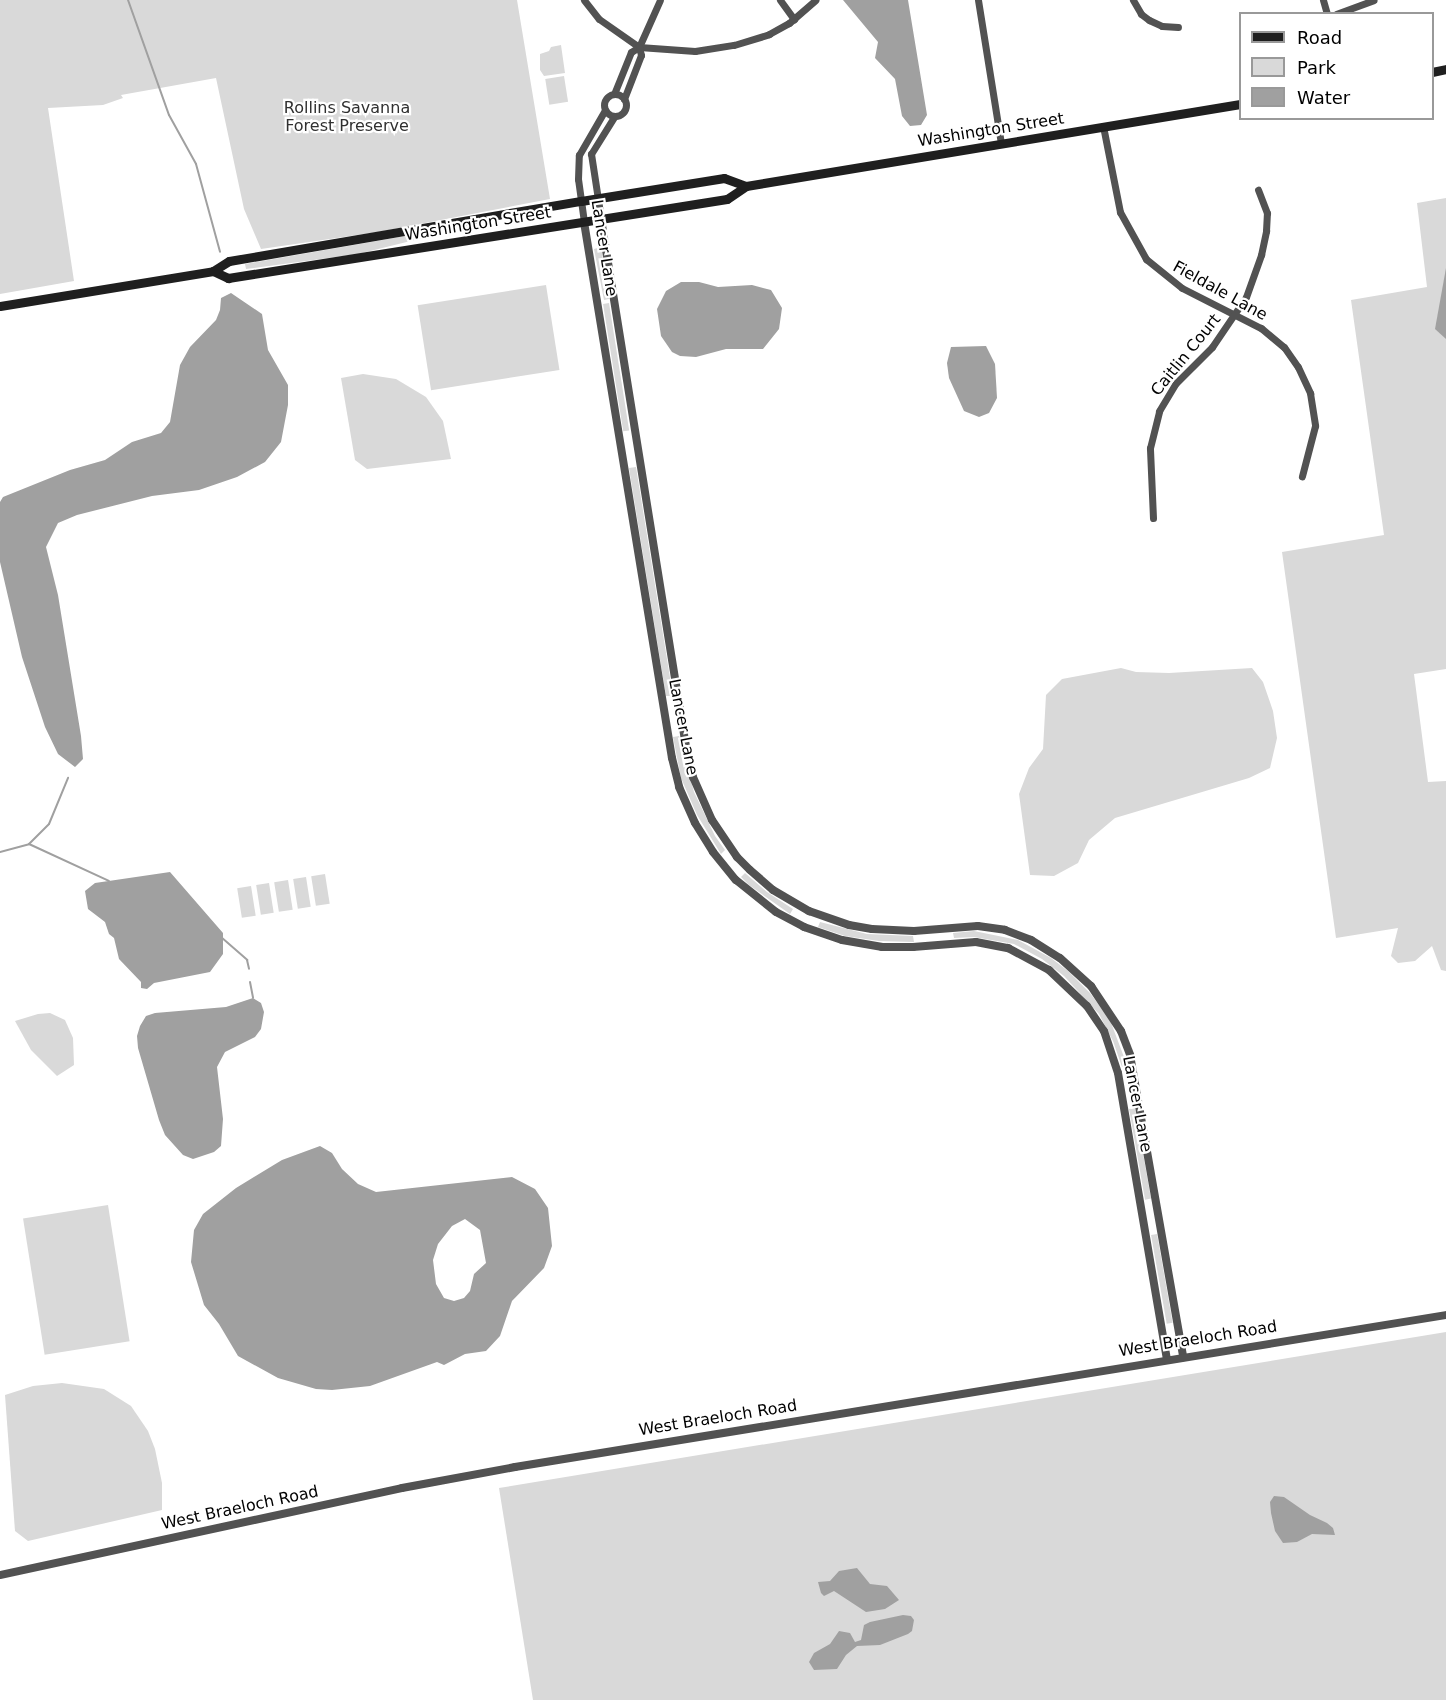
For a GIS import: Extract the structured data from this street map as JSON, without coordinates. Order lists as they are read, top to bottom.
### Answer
{
  "streets": {
    "main road": ["Washington Street"],
    "street": [
      "Lancer Lane",
      "Fieldale Lane",
      "Caitlin Court",
      "West Braeloch Road"
    ]
  },
  "crossings": [
    ["Washington Street", "Lancer Lane"],
    ["Washington Street", "Fieldale Lane"],
    ["Lancer Lane", "West Braeloch Road"],
    ["Fieldale Lane", "Caitlin Court"]
  ],
  "parks": ["Rollins Savanna Forest Preserve"],
  "legend": ["Road", "Park", "Water"]
}
